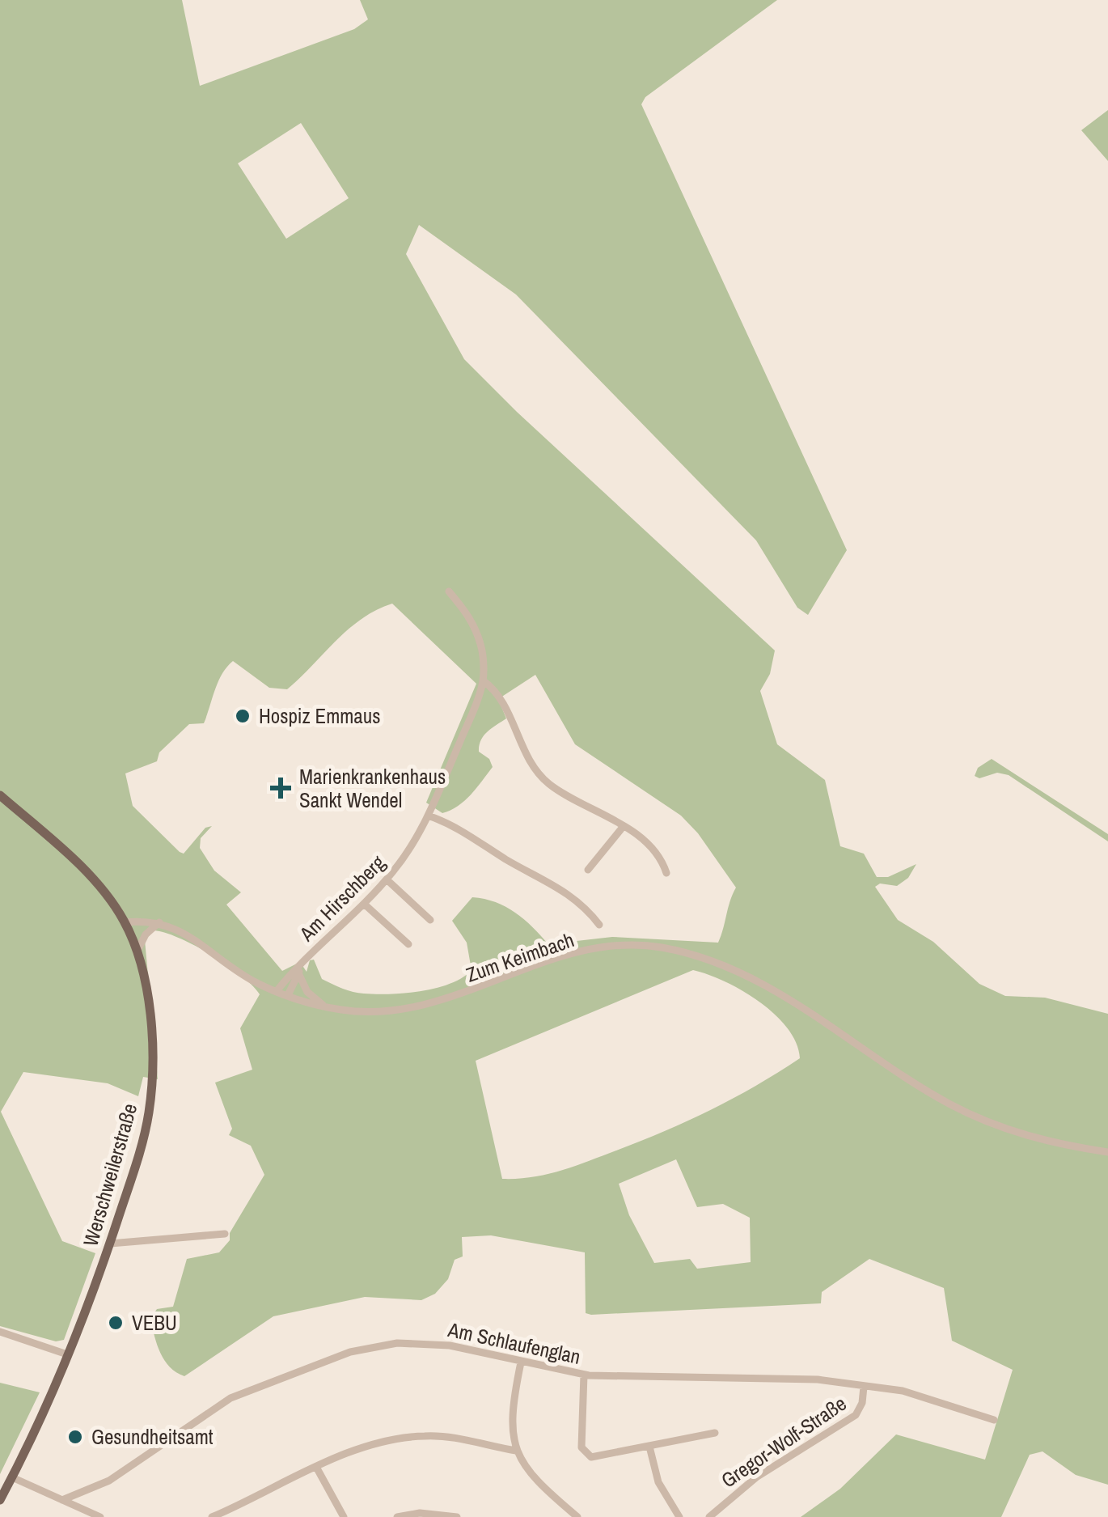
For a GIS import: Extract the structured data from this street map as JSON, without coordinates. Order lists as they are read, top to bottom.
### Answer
{
  "streets": {
    "main road": ["Werschweilerstraße"],
    "street": [
      "Am Hirschberg",
      "Zum Keimbach",
      "Am Schlaufenglan",
      "Gregor-Wolf-Straße"
    ]
  },
  "crossings": [
    ["Am Hirschberg", "Zum Keimbach"],
    ["Zum Keimbach", "Werschweilerstraße"],
    ["Am Schlaufenglan", "Gregor-Wolf-Straße"]
  ],
  "places": {
    "other": ["Hospiz Emmaus", "VEBU", "Gesundheitsamt"],
    "health": ["Marienkrankenhaus Sankt Wendel"]
  }
}
